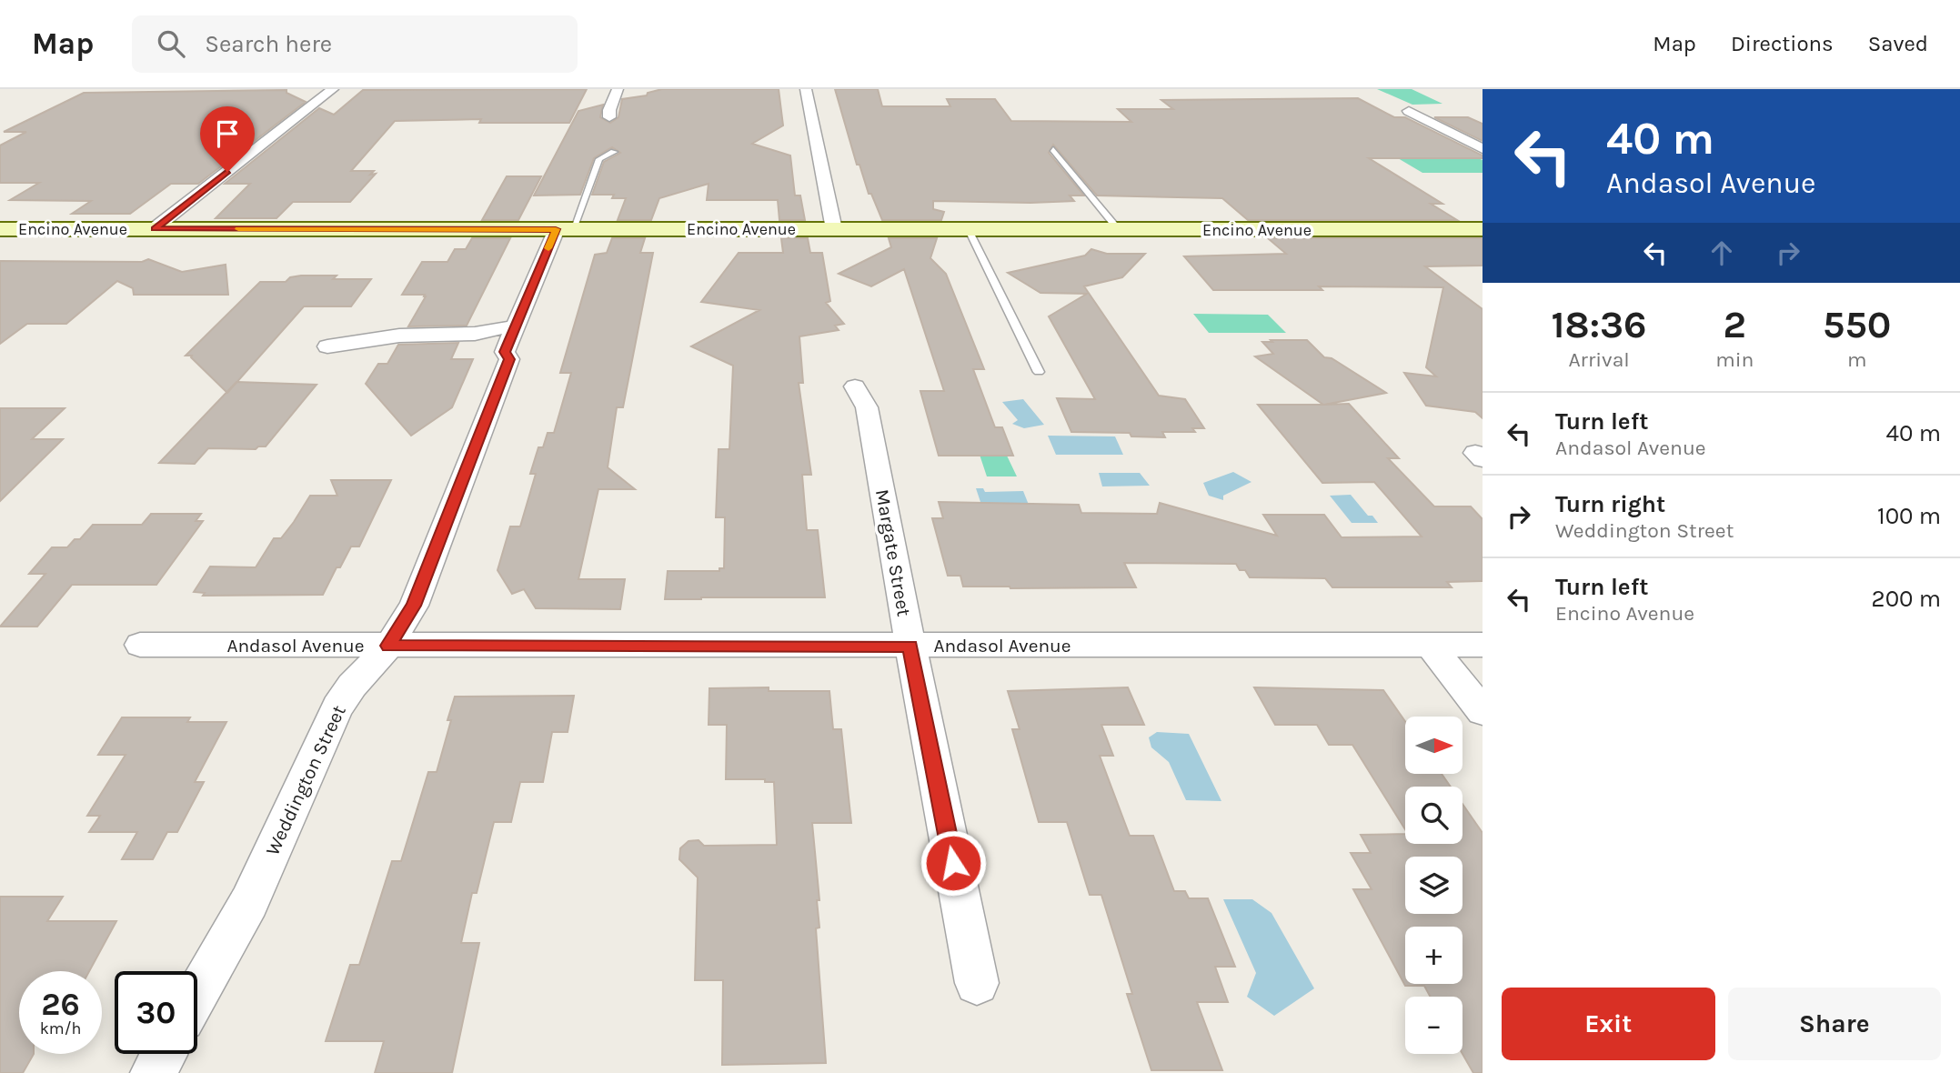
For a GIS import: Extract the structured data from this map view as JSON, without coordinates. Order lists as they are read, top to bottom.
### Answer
{
  "streets": {
    "street": [
      "Encino Avenue",
      "Margate Street",
      "Andasol Avenue",
      "Weddington Street"
    ]
  },
  "crossings": [
    ["Encino Avenue", "Weddington Street"],
    ["Margate Street", "Andasol Avenue"],
    ["Andasol Avenue", "Weddington Street"]
  ],
  "north": "right",
  "page": {
    "header": "Map",
    "search": "Search here",
    "nav": ["Map", "Directions", "Saved"],
    "turn": ["40 m", "Andasol Avenue"],
    "eta": [
      "18:36",
      "Arrival",
      "2",
      "min",
      "550",
      "m"
    ],
    "list": [
      {
        "name": "Turn left",
        "note": "Andasol Avenue",
        "value": "40 m"
      },
      {
        "name": "Turn right",
        "note": "Weddington Street",
        "value": "100 m"
      },
      {
        "name": "Turn left",
        "note": "Encino Avenue",
        "value": "200 m"
      }
    ],
    "map_buttons": ["+", "−"],
    "speed": "26 km/h",
    "limit": "30",
    "buttons": ["Exit", "Share"]
  }
}
